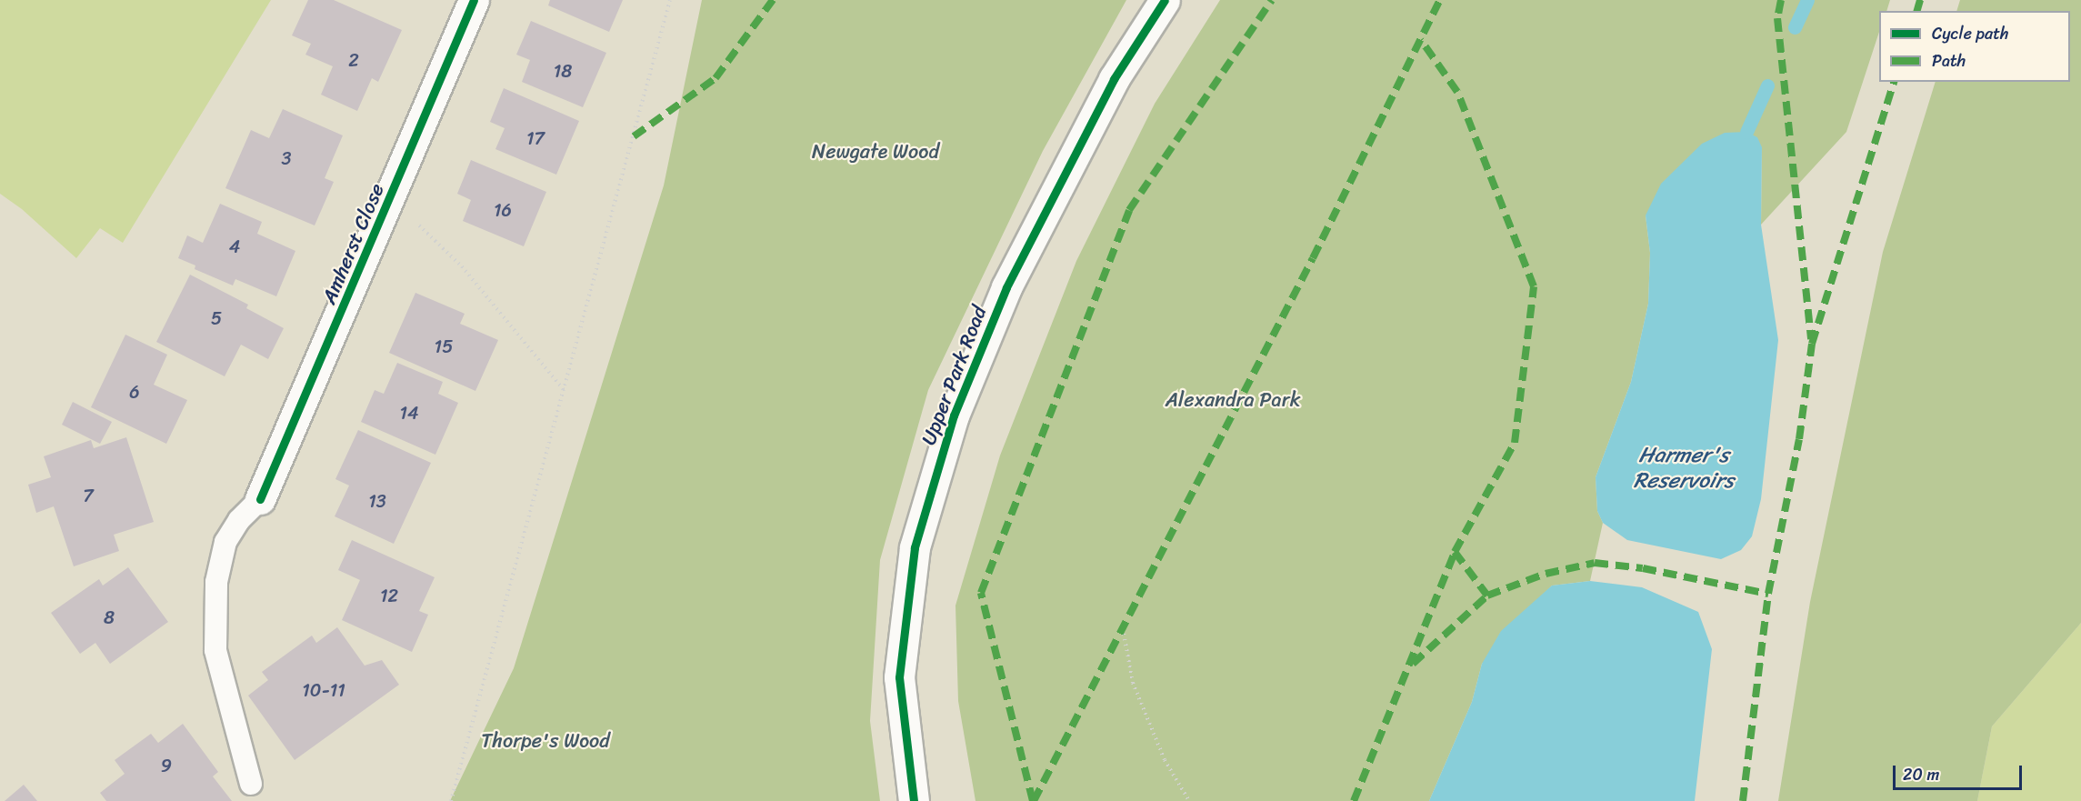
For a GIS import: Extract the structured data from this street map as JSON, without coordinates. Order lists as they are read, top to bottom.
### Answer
{
  "streets": {
    "street": ["Amherst Close", "Upper Park Road"]
  },
  "water": ["Harmer's Reservoirs"],
  "parks": ["Newgate Wood", "Alexandra Park", "Thorpe's Wood"],
  "house_numbers": [
    "2",
    "18",
    "17",
    "3",
    "16",
    "4",
    "5",
    "15",
    "6",
    "14",
    "7",
    "13",
    "12",
    "8",
    "10-11",
    "9"
  ],
  "legend": ["Cycle path", "Path"],
  "scale_bar": "20 m"
}
